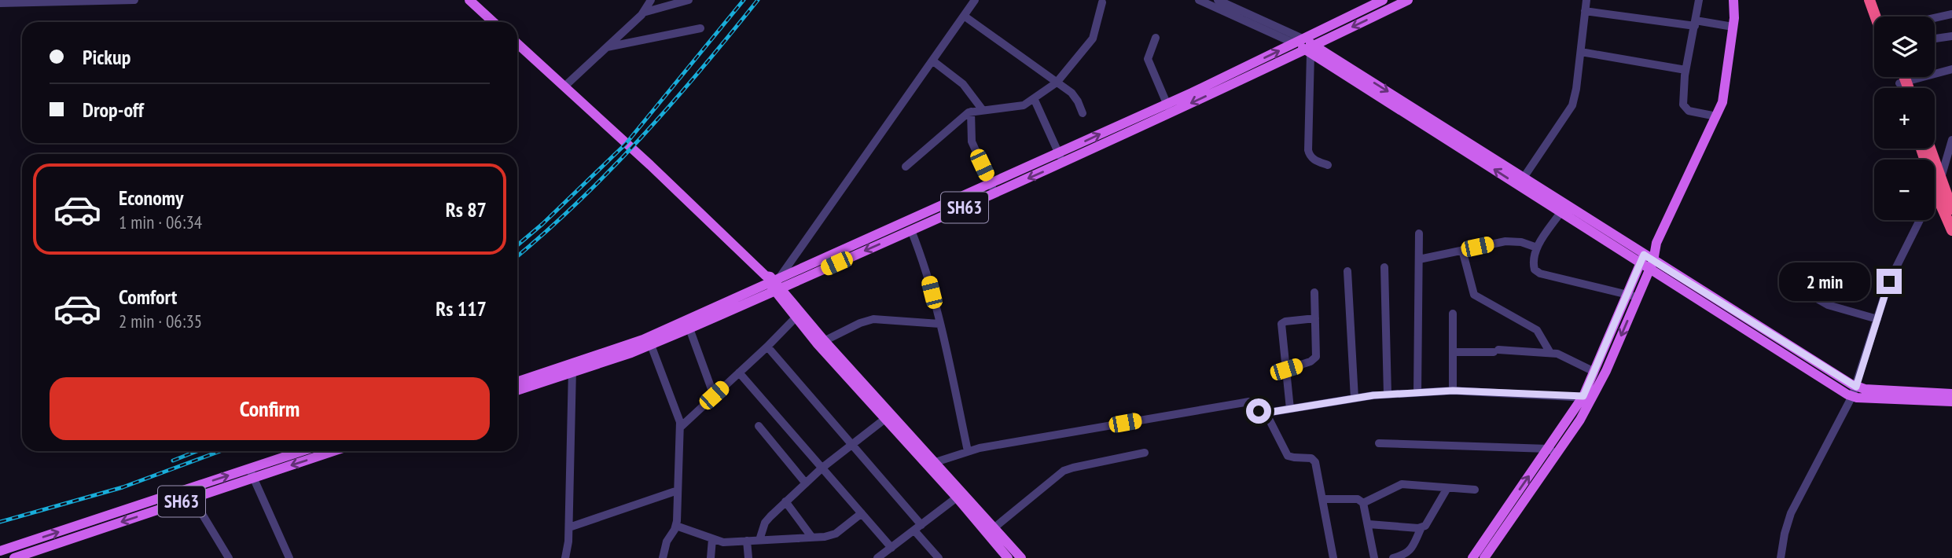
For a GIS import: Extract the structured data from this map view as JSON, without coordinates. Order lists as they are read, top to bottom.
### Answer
{
  "streets": {
    "main road": ["SH63"]
  },
  "page": {
    "map_buttons": ["+", "−"],
    "banner": ["Pickup", "Drop-off"],
    "list": [
      {
        "name": "Economy",
        "note": "1 min · 06:34",
        "value": "Rs 87"
      },
      {
        "name": "Comfort",
        "note": "2 min · 06:35",
        "value": "Rs 117"
      }
    ],
    "bubble": "2 min",
    "buttons": "Confirm"
  }
}
